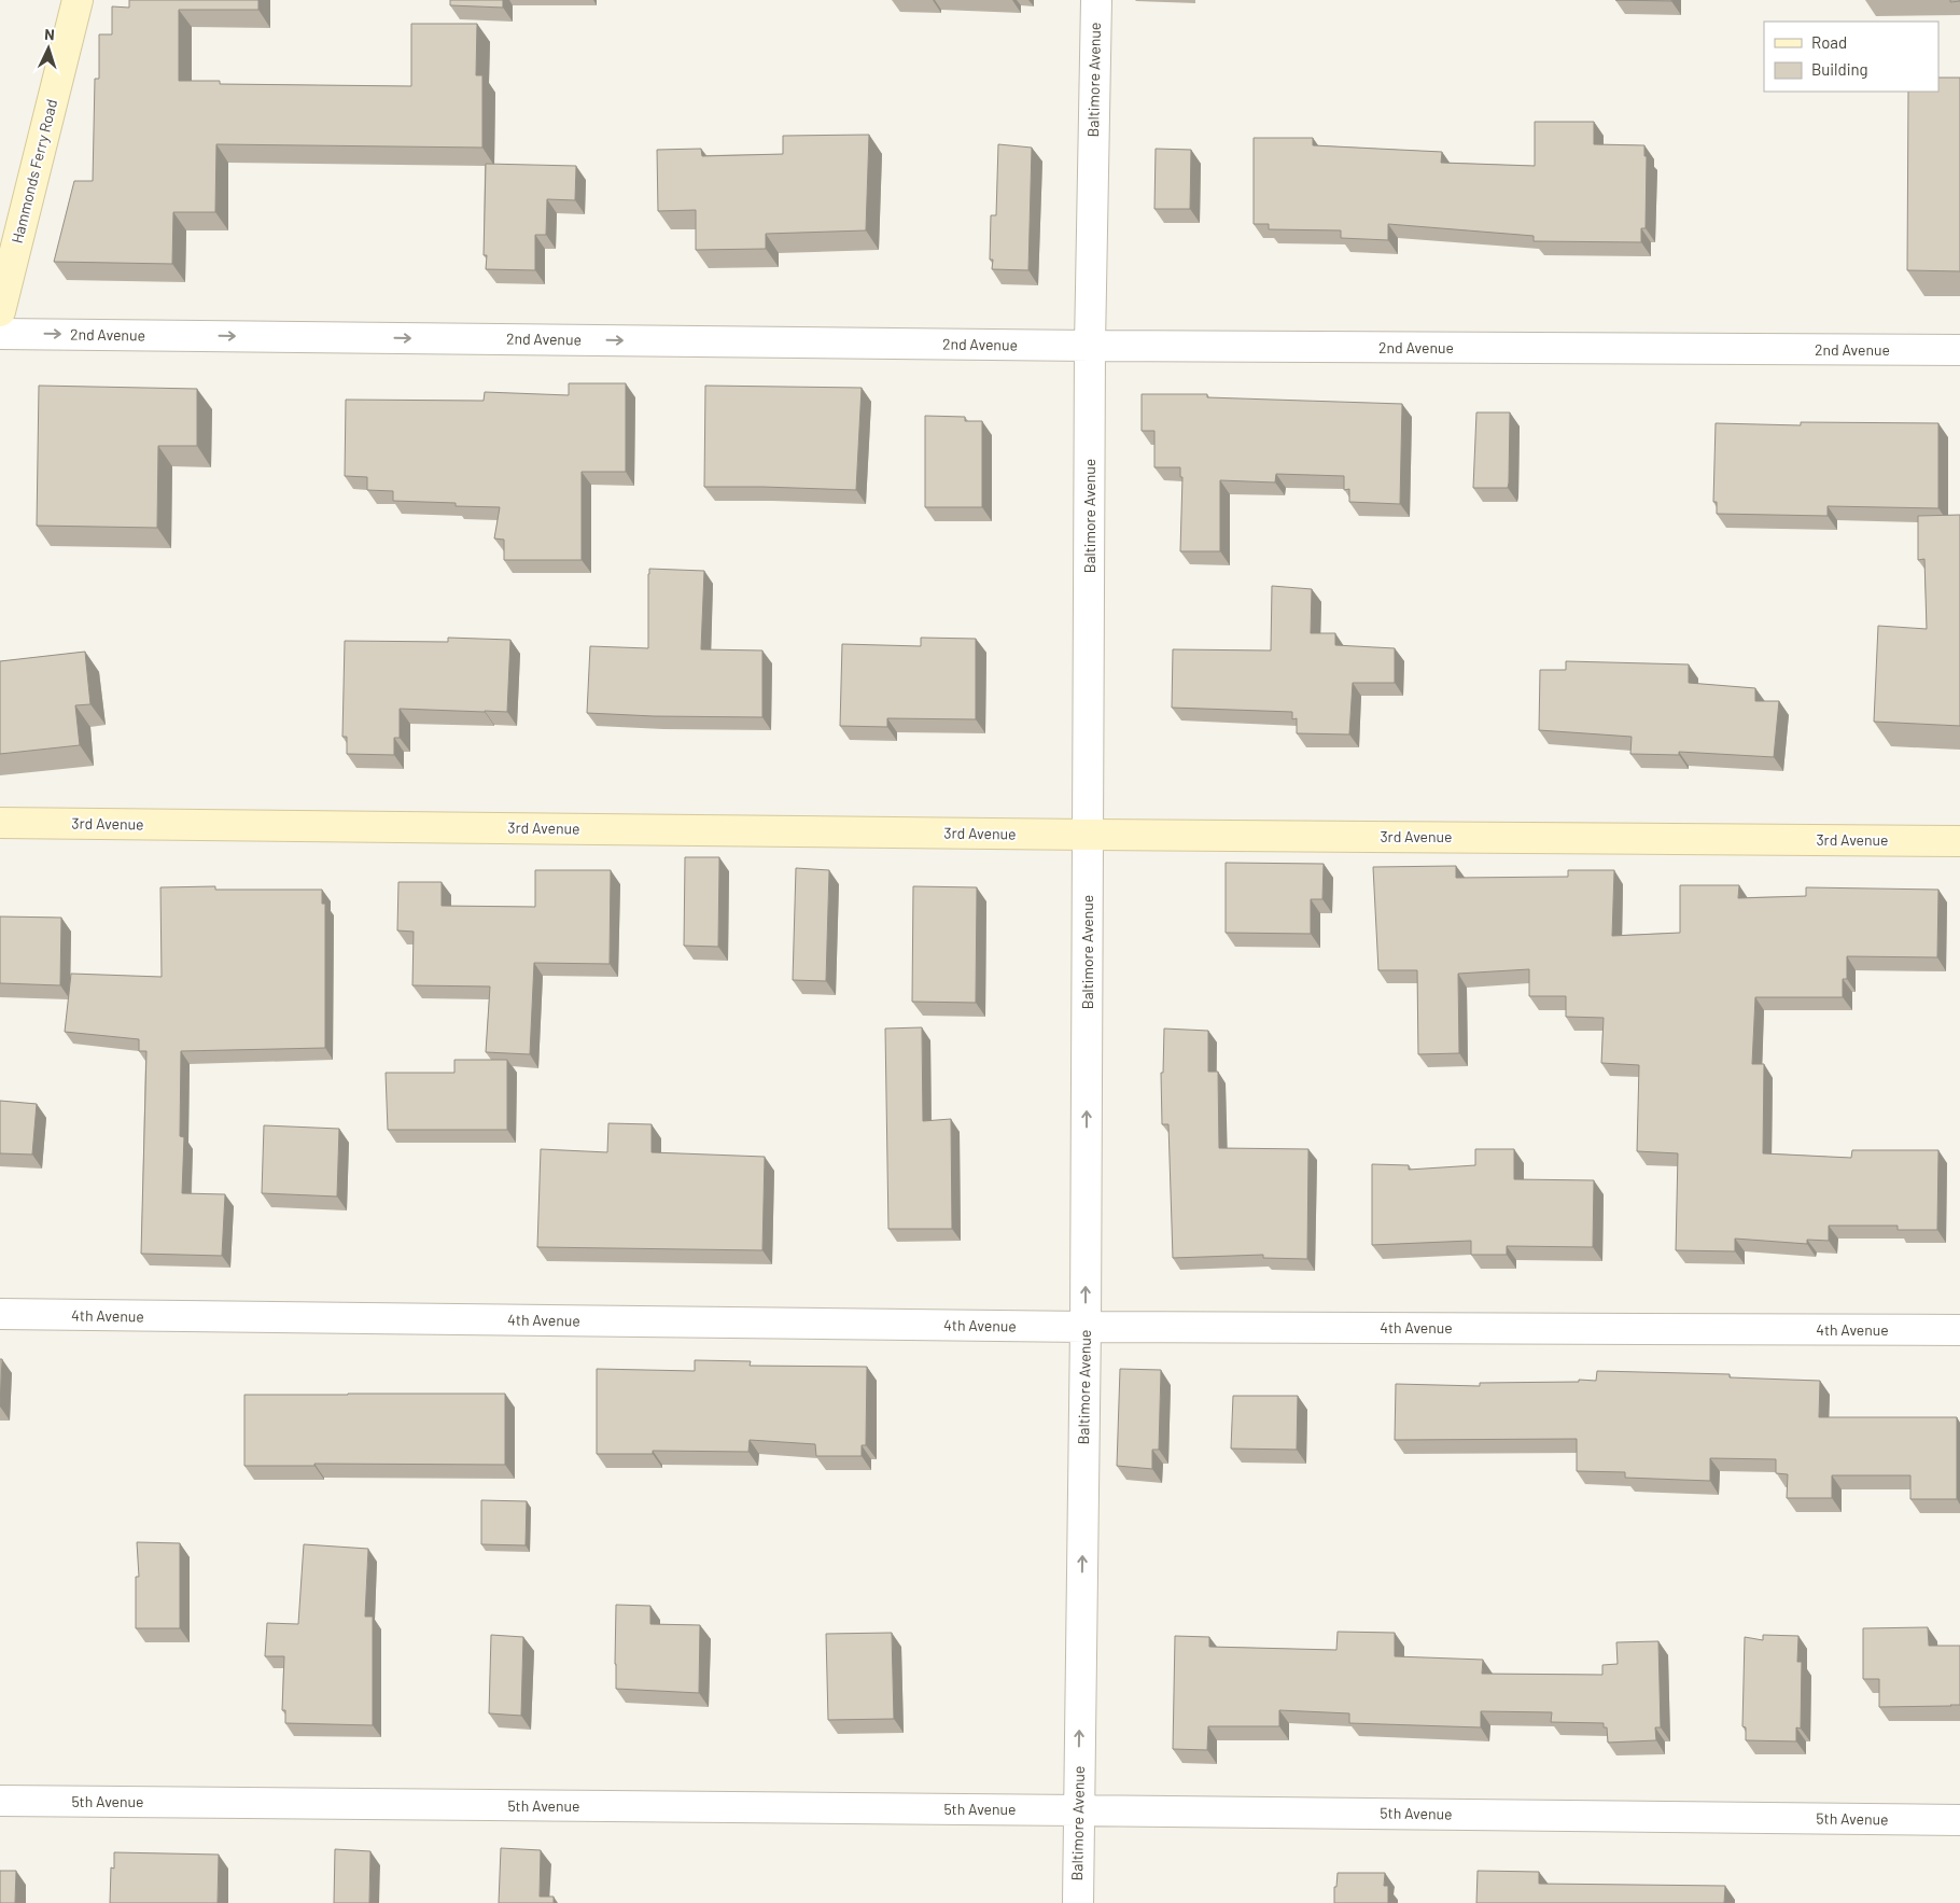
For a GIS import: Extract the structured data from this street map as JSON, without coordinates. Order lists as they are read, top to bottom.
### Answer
{
  "streets": {
    "street": [
      "Baltimore Avenue",
      "Hammonds Ferry Road",
      "2nd Avenue",
      "3rd Avenue",
      "4th Avenue",
      "5th Avenue"
    ]
  },
  "crossings": [
    ["Baltimore Avenue", "2nd Avenue"],
    ["Baltimore Avenue", "3rd Avenue"],
    ["Baltimore Avenue", "4th Avenue"],
    ["Baltimore Avenue", "5th Avenue"]
  ],
  "one_way": ["Baltimore Avenue", "2nd Avenue"],
  "legend": ["Road", "Building"],
  "north": "top"
}
